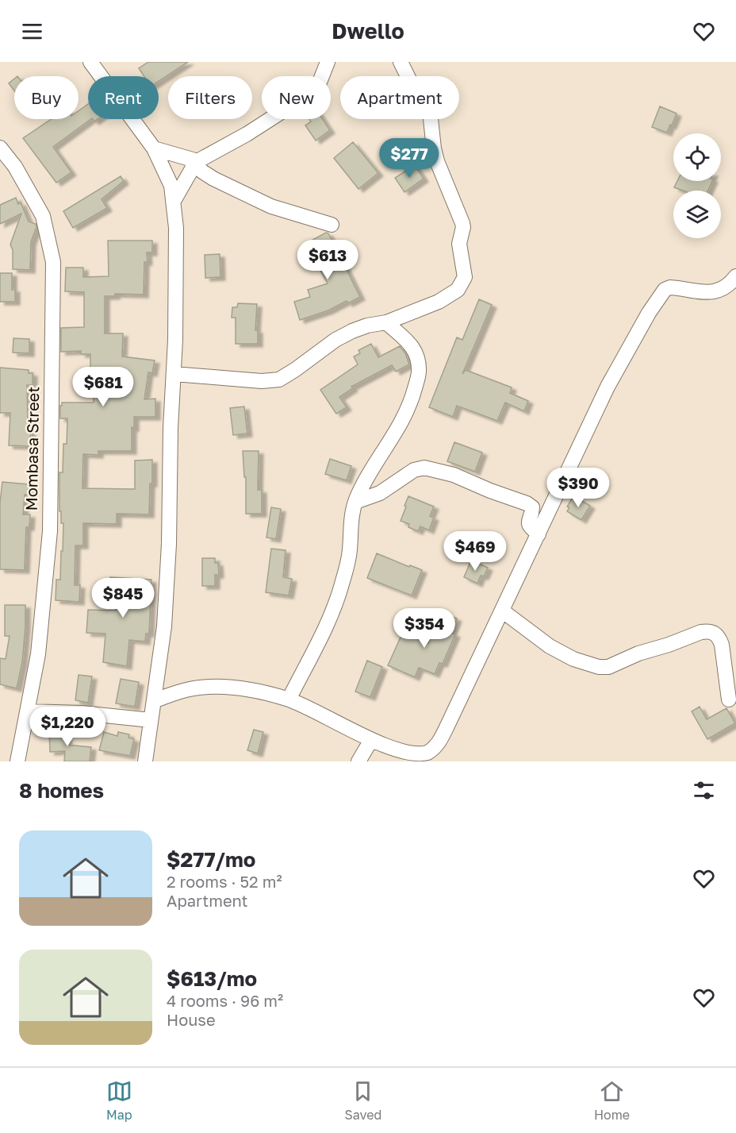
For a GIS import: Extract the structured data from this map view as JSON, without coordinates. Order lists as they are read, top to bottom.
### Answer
{
  "streets": {
    "street": ["Mombasa Street"]
  },
  "page": {
    "header": "Dwello",
    "chip": [
      "Buy",
      "Rent",
      "Filters",
      "New",
      "Apartment"
    ],
    "price": [
      "$277",
      "$613",
      "$681",
      "$390",
      "$469",
      "$845",
      "$354",
      "$1,220"
    ],
    "heading": "8 homes",
    "list": [
      {
        "name": "$277/mo",
        "note": "2 rooms · 52 m² · Apartment"
      },
      {
        "name": "$613/mo",
        "note": "4 rooms · 96 m² · House"
      }
    ],
    "tabs": ["Map", "Saved", "Home"]
  }
}
